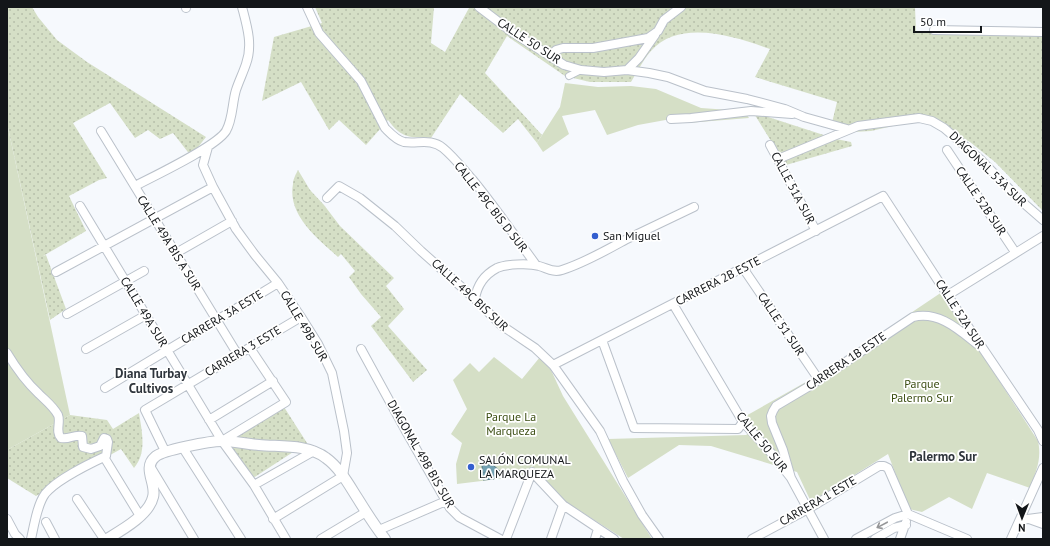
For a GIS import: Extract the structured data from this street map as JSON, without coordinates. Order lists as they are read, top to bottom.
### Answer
{
  "streets": {
    "street": [
      "CALLE 50 SUR",
      "DIAGONAL 53A SUR",
      "CALLE 51A SUR",
      "CALLE 52B SUR",
      "CALLE 49C BIS D SUR",
      "CALLE 49A BIS A SUR",
      "CARRERA 2B ESTE",
      "CALLE 49C BIS SUR",
      "CALLE 49A SUR",
      "CALLE 52A SUR",
      "CARRERA 3A ESTE",
      "CALLE 51 SUR",
      "CALLE 49B SUR",
      "CARRERA 3 ESTE",
      "CARRERA 1B ESTE",
      "DIAGONAL 49B BIS SUR",
      "CARRERA 1 ESTE"
    ]
  },
  "crossings": [
    ["CALLE 50 SUR", "CARRERA 2B ESTE"],
    ["CALLE 50 SUR", "CARRERA 1B ESTE"],
    ["CALLE 50 SUR", "CARRERA 1 ESTE"],
    ["CALLE 51A SUR", "CARRERA 2B ESTE"],
    ["CALLE 49A BIS A SUR", "CARRERA 3A ESTE"],
    ["CALLE 49A BIS A SUR", "CARRERA 3 ESTE"],
    ["CARRERA 2B ESTE", "CALLE 49C BIS SUR"],
    ["CARRERA 2B ESTE", "CALLE 52A SUR"],
    ["CARRERA 2B ESTE", "CALLE 51 SUR"],
    ["CALLE 49A SUR", "CARRERA 3A ESTE"],
    ["CALLE 49A SUR", "CARRERA 3 ESTE"],
    ["CALLE 52A SUR", "CARRERA 1B ESTE"],
    ["CARRERA 3A ESTE", "CALLE 49B SUR"],
    ["CALLE 51 SUR", "CARRERA 1B ESTE"],
    ["CALLE 49B SUR", "CARRERA 3 ESTE"]
  ],
  "districts": ["Diana Turbay Cultivos", "Palermo Sur"],
  "parks": ["Parque Palermo Sur", "Parque La Marqueza"],
  "places": ["San Miguel", "SALÓN COMUNAL LA MARQUEZA"],
  "scale_bar": "50 m",
  "north": "bottom"
}
